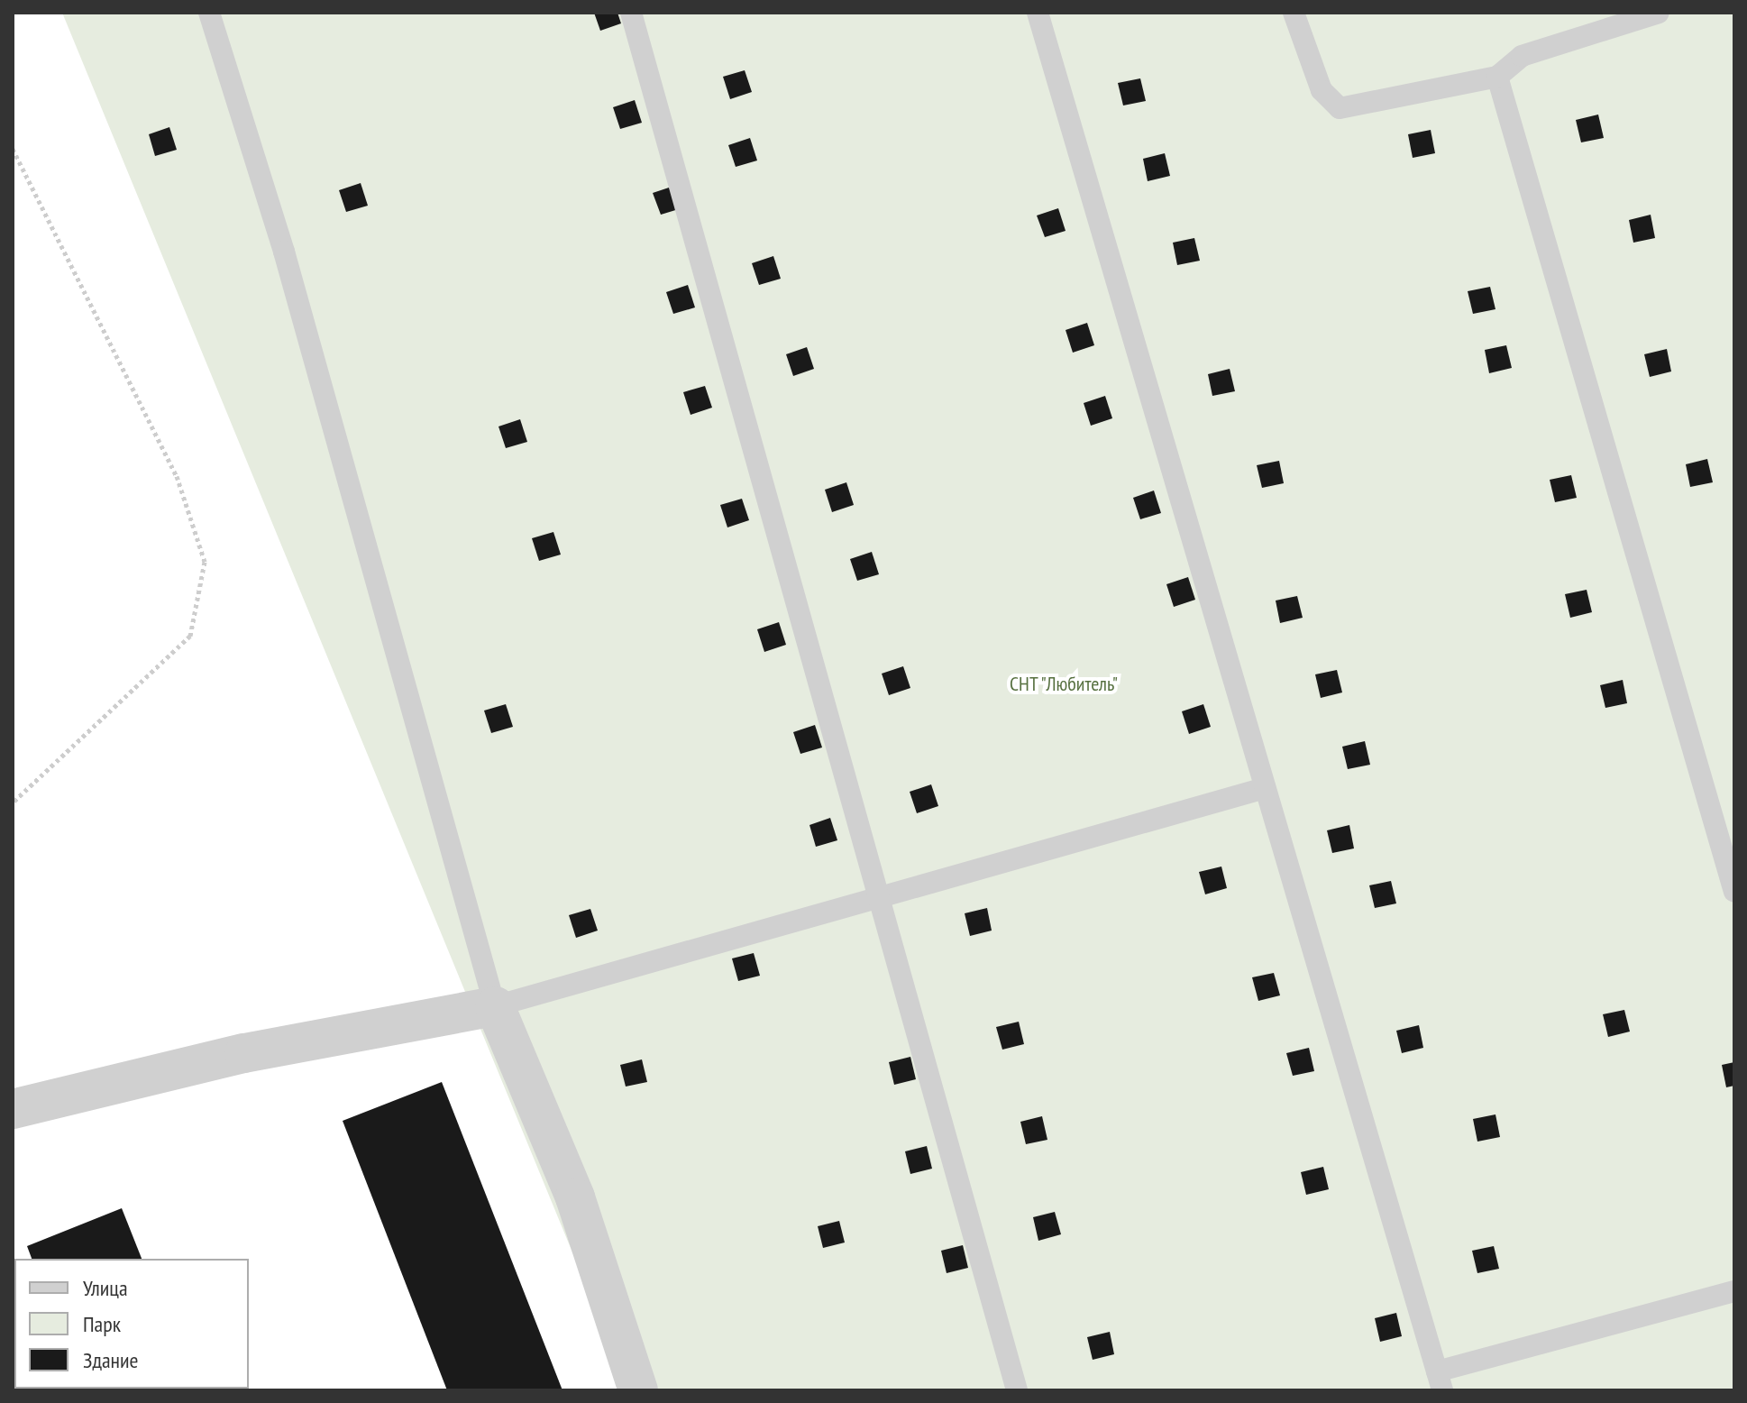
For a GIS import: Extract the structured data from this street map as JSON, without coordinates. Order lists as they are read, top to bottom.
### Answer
{
  "parks": ["СНТ \"Любитель\""],
  "legend": ["Улица", "Парк", "Здание"]
}
